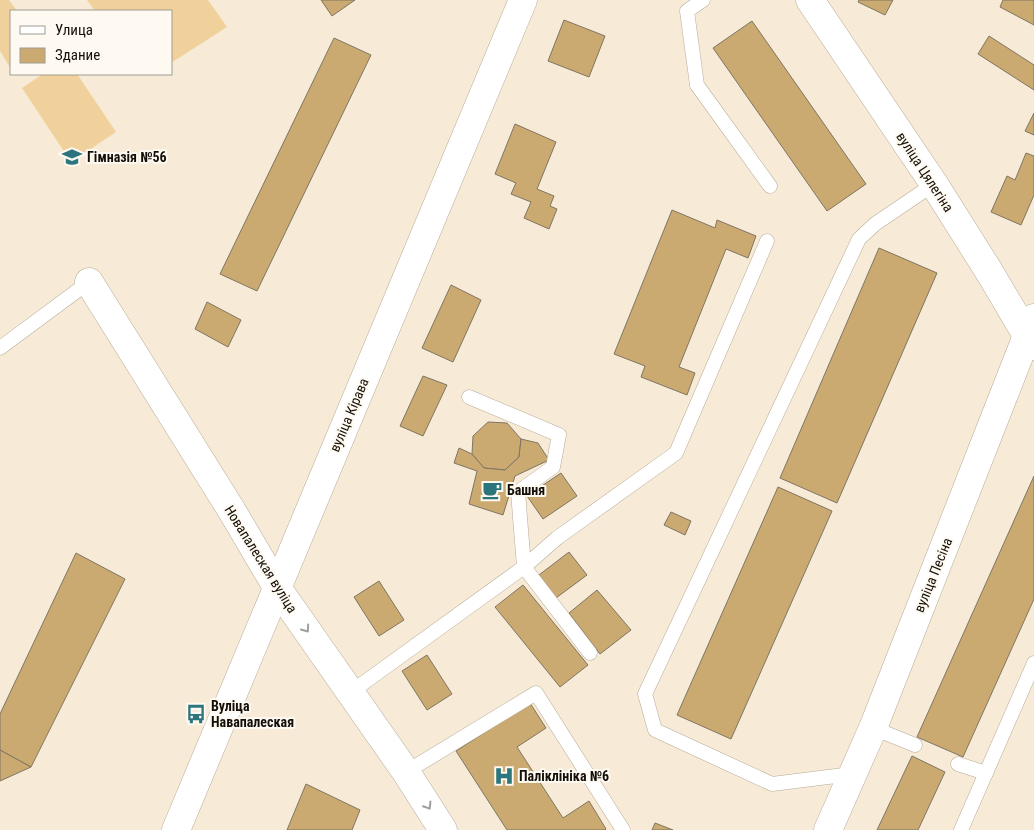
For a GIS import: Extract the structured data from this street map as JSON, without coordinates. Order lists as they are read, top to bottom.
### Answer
{
  "streets": {
    "street": [
      "вуліца Цялегіна",
      "вуліца Кірава",
      "Новапалеская вуліца",
      "вуліца Песіна"
    ]
  },
  "crossings": [
    ["вуліца Цялегіна", "вуліца Песіна"],
    ["вуліца Кірава", "Новапалеская вуліца"]
  ],
  "places": {
    "school or university": ["Гімназія №56"],
    "cafe": ["Башня"],
    "bus stop": ["Вуліца Навапалеская"],
    "hospital": ["Паліклініка №6"]
  },
  "legend": ["Улица", "Здание"]
}
